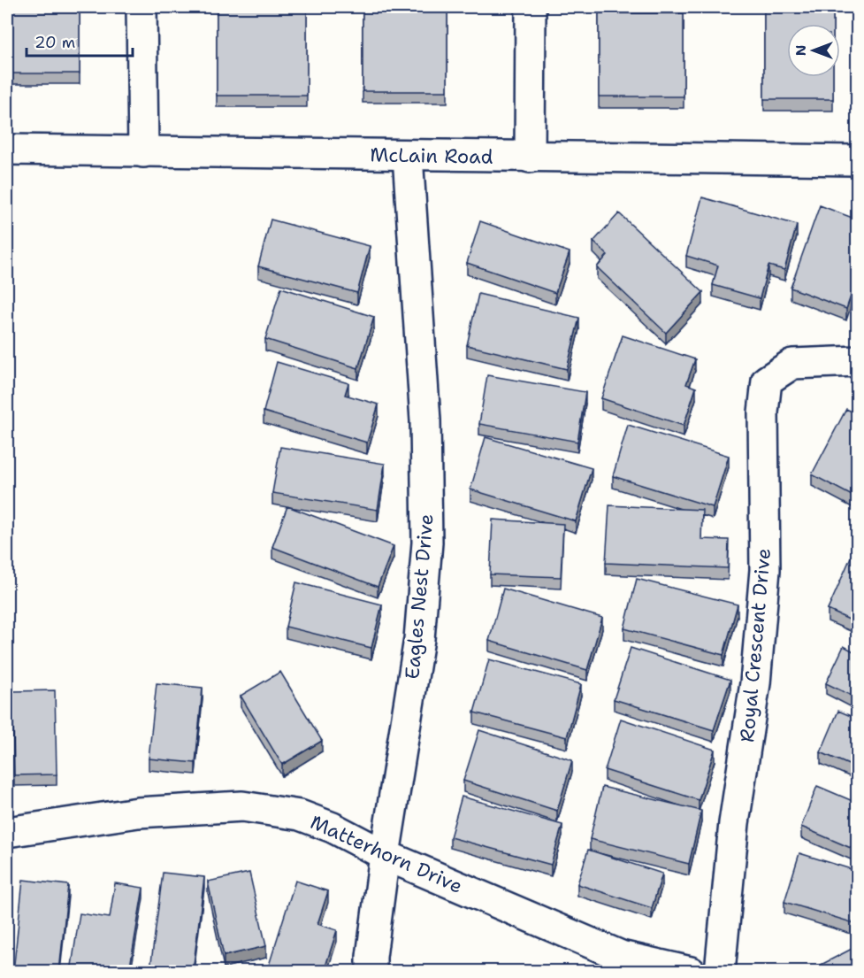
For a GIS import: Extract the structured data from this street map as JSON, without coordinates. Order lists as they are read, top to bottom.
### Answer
{
  "streets": {
    "street": [
      "McLain Road",
      "Eagles Nest Drive",
      "Royal Crescent Drive",
      "Matterhorn Drive"
    ]
  },
  "crossings": [
    ["McLain Road", "Eagles Nest Drive"],
    ["Eagles Nest Drive", "Matterhorn Drive"]
  ],
  "scale_bar": "20 m",
  "north": "left"
}
